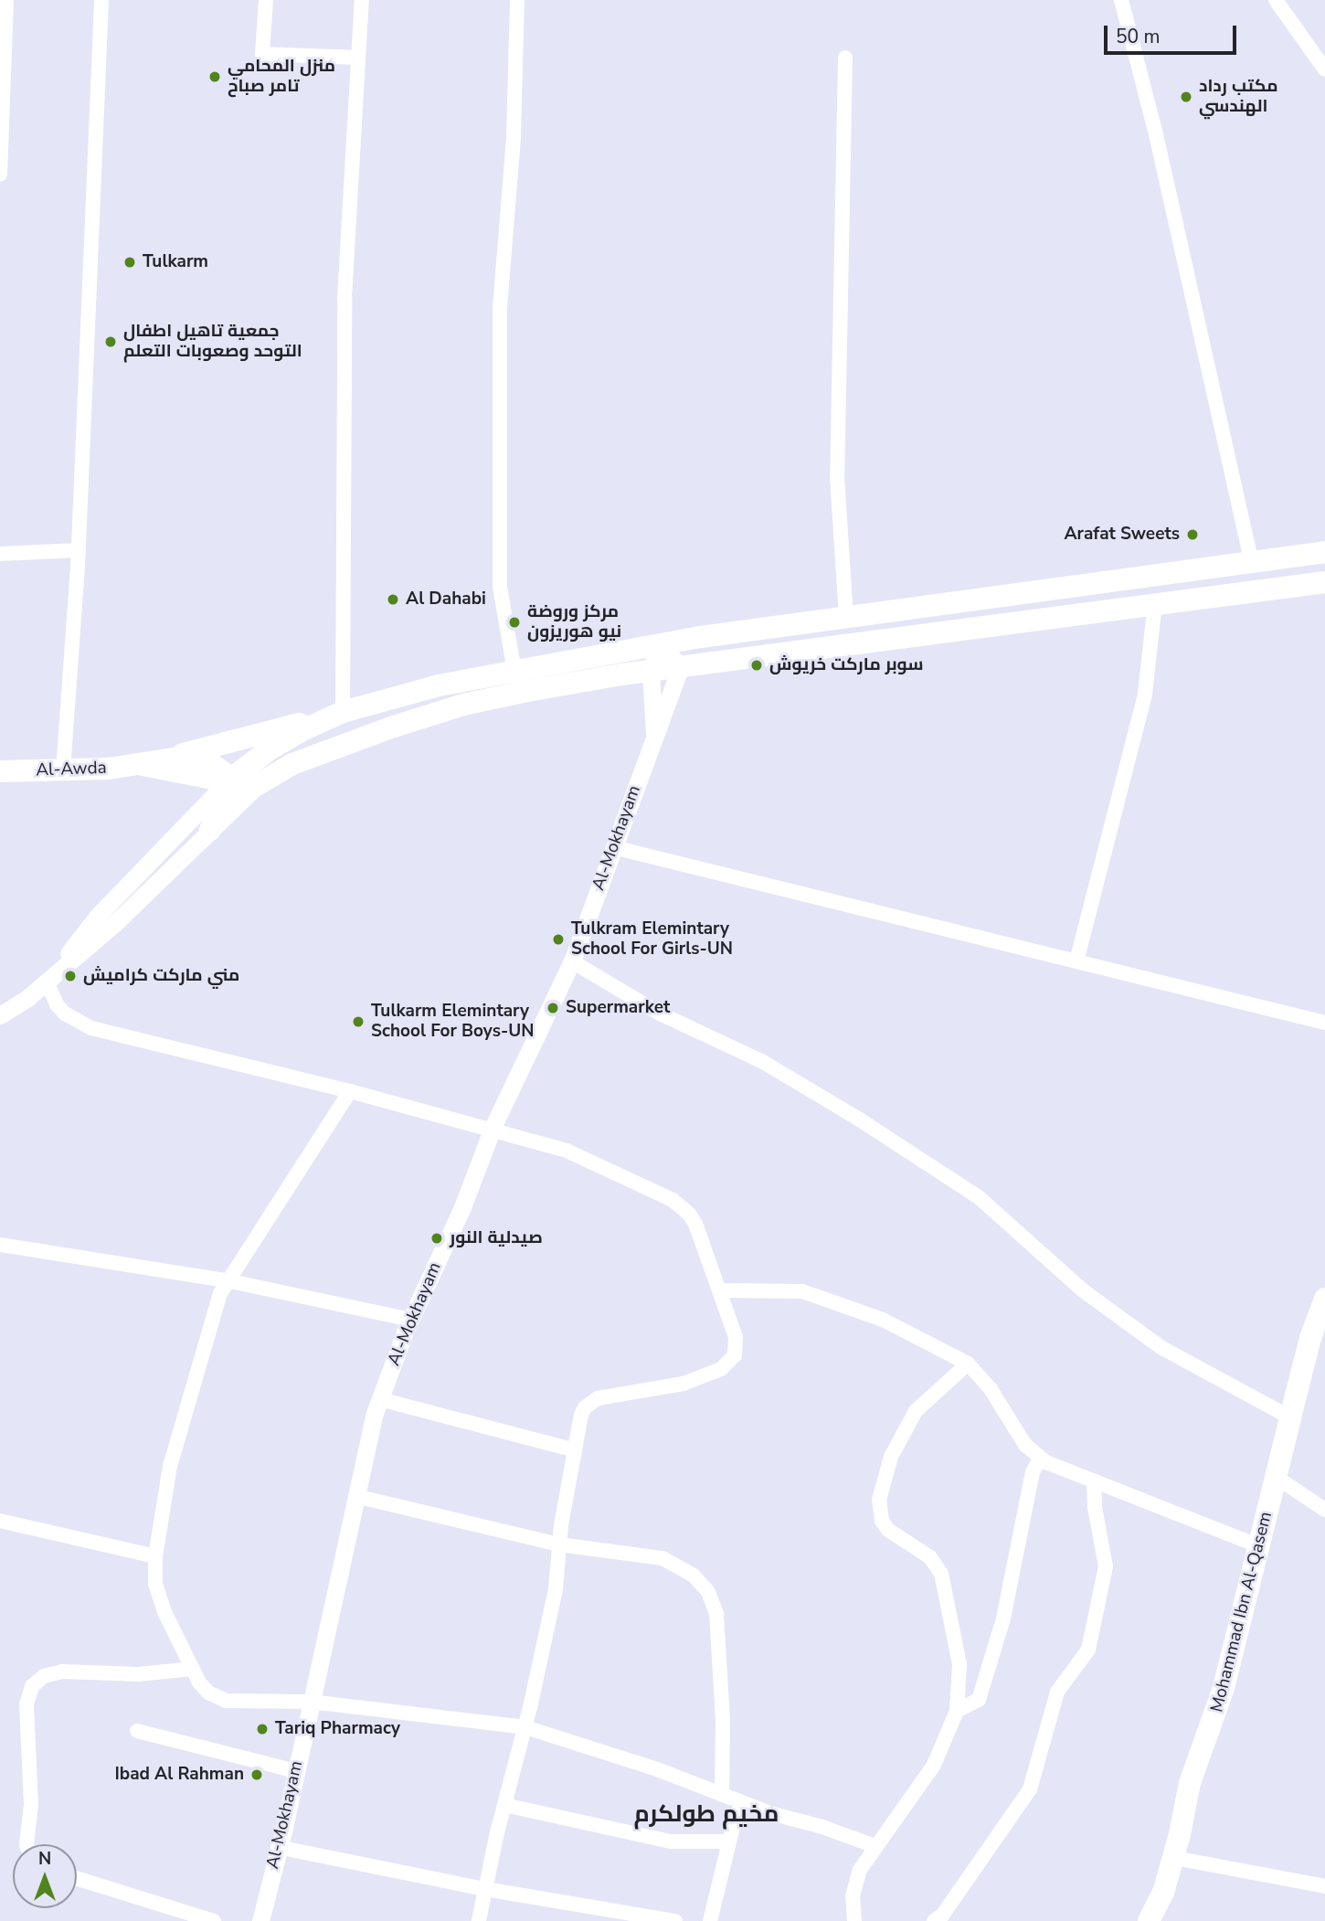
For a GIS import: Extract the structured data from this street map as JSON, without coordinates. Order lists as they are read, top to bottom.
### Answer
{
  "streets": {
    "main road": ["Al-Awda", "Mohammad Ibn Al-Qasem"],
    "street": ["Al-Mokhayam"]
  },
  "districts": ["مخيم طولكرم"],
  "places": [
    "منزل المحامي تامر صباح",
    "مكتب رداد الهندسي",
    "Tulkarm",
    "جمعية تاهيل اطفال التوحد وصعوبات التعلم",
    "Arafat Sweets",
    "Al Dahabi",
    "مركز وروضة نيو هوريزون",
    "سوبر ماركت خريوش",
    "Tulkram Elemintary School For Girls-UN",
    "مني ماركت كراميش",
    "Supermarket",
    "Tulkarm Elemintary School For Boys-UN",
    "صيدلية النور",
    "Tariq Pharmacy",
    "Ibad Al Rahman"
  ],
  "scale_bar": "50 m",
  "north": "top"
}
